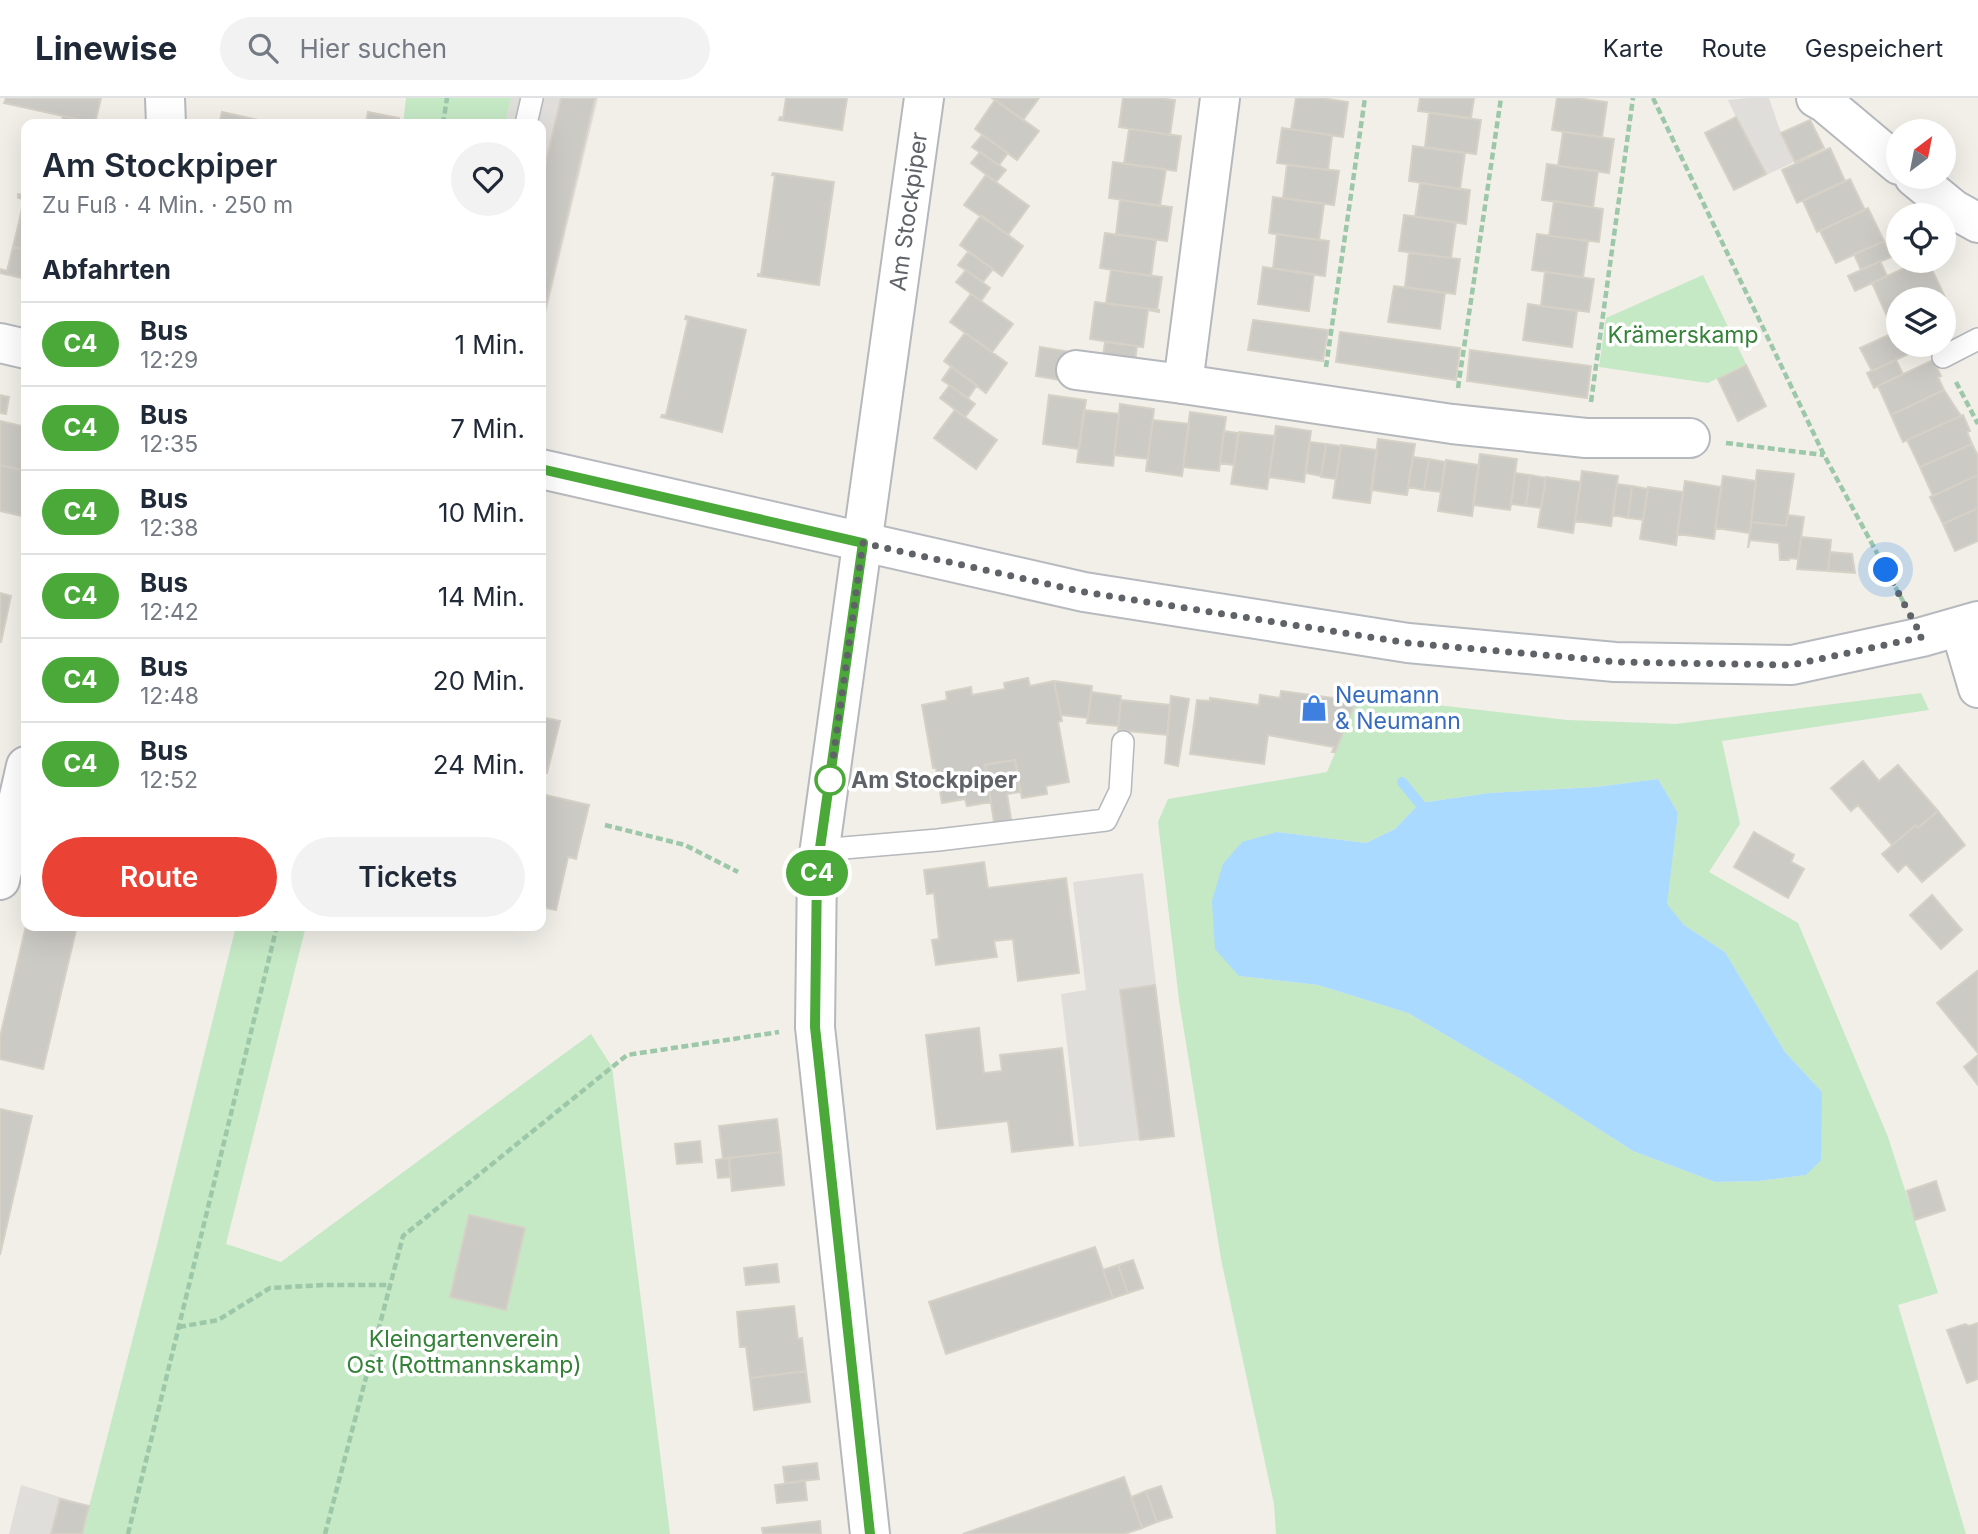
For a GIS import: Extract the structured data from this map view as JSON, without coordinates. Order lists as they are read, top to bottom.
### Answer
{
  "streets": {
    "street": ["Am Stockpiper"]
  },
  "parks": ["Krämerskamp", "Kleingartenverein Ost (Rottmannskamp)"],
  "places": {
    "shop": ["Neumann & Neumann"],
    "other": ["Am Stockpiper"]
  },
  "lines": ["bus line C4"],
  "north": "top right",
  "page": {
    "header": "Linewise",
    "search": "Hier suchen",
    "nav": ["Karte", "Route", "Gespeichert"],
    "on_map": "C4",
    "heading": [
      ["Am Stockpiper", "Zu Fuß · 4 Min. · 250 m"],
      "Abfahrten"
    ],
    "list": [
      {
        "mark": "C4",
        "name": "Bus",
        "note": "12:29",
        "value": "1 Min."
      },
      {
        "mark": "C4",
        "name": "Bus",
        "note": "12:35",
        "value": "7 Min."
      },
      {
        "mark": "C4",
        "name": "Bus",
        "note": "12:38",
        "value": "10 Min."
      },
      {
        "mark": "C4",
        "name": "Bus",
        "note": "12:42",
        "value": "14 Min."
      },
      {
        "mark": "C4",
        "name": "Bus",
        "note": "12:48",
        "value": "20 Min."
      },
      {
        "mark": "C4",
        "name": "Bus",
        "note": "12:52",
        "value": "24 Min."
      }
    ],
    "buttons": ["Route", "Tickets"]
  }
}
